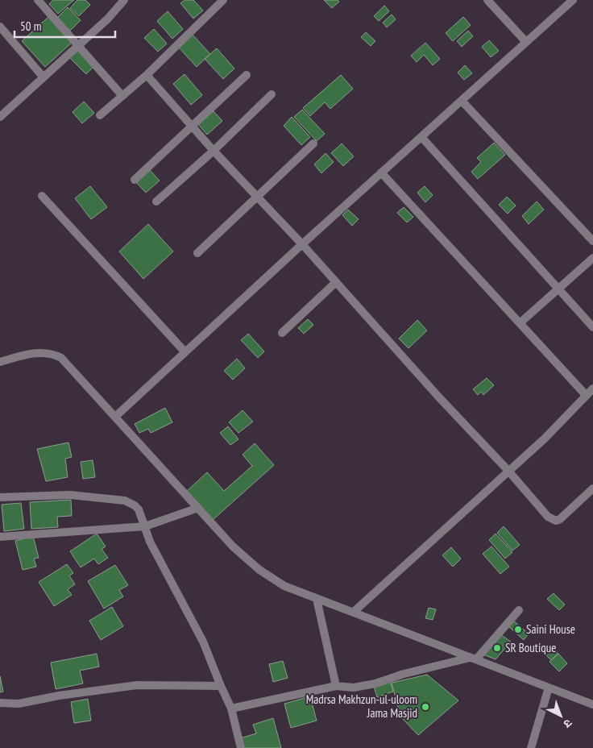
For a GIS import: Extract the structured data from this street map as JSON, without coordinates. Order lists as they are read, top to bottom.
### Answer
{
  "places": ["Saini House", "SR Boutique", "Madrsa Makhzun-ul-uloom Jama Masjid"],
  "scale_bar": "50 m",
  "north": "bottom right"
}
